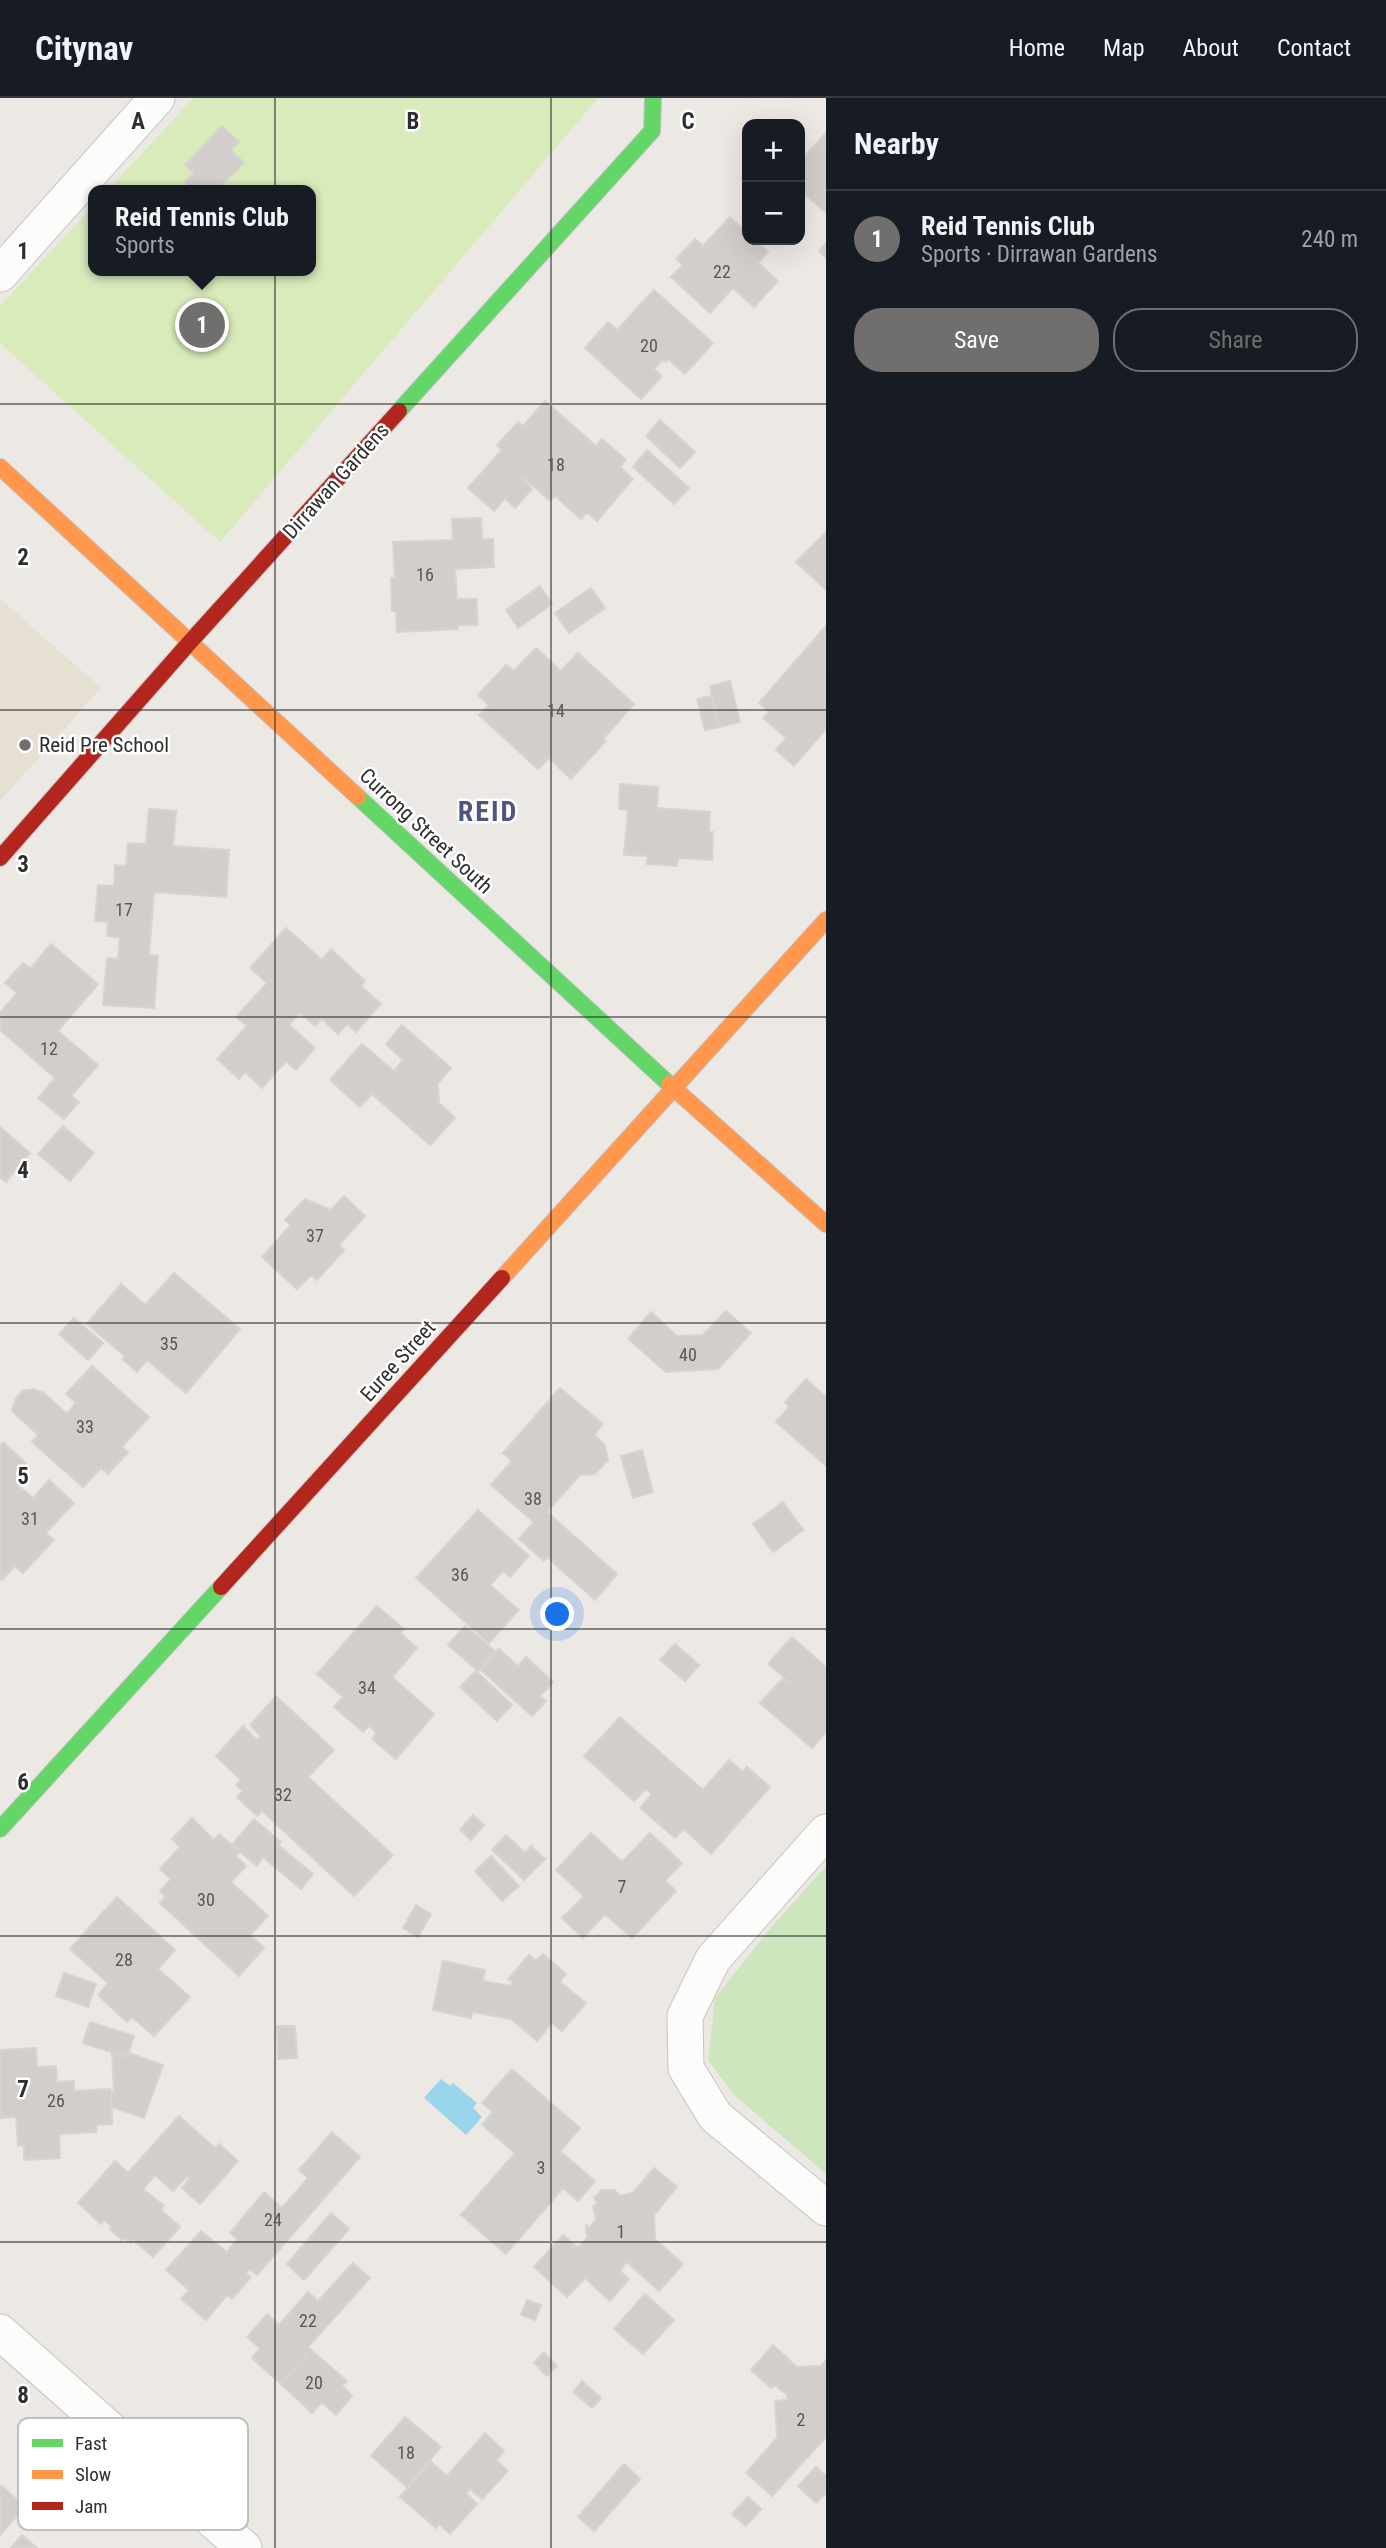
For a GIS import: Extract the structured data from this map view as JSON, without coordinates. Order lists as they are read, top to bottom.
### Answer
{
  "streets": {
    "street": ["Dirrawan Gardens", "Currong Street South", "Euree Street"]
  },
  "crossings": [
    ["Dirrawan Gardens", "Currong Street South"],
    ["Currong Street South", "Euree Street"]
  ],
  "districts": ["REID"],
  "places": ["Reid Pre School"],
  "house_numbers": [
    "22",
    "20",
    "18",
    "16",
    "14",
    "17",
    "12",
    "37",
    "35",
    "40",
    "33",
    "38",
    "31",
    "36",
    "34",
    "32",
    "7",
    "30",
    "28",
    "26",
    "3",
    "24",
    "1",
    "22",
    "20",
    "2",
    "18"
  ],
  "legend": ["Fast", "Slow", "Jam"],
  "page": {
    "header": "Citynav",
    "nav": [
      "Home",
      "Map",
      "About",
      "Contact"
    ],
    "heading": "Nearby",
    "map_buttons": ["+", "−"],
    "popup": ["Reid Tennis Club", "Sports"],
    "list": [
      {
        "mark": "1",
        "name": "Reid Tennis Club",
        "note": "Sports · Dirrawan Gardens",
        "value": "240 m"
      }
    ],
    "buttons": ["Save", "Share"],
    "pins": "1"
  },
  "grid": {
    "columns": ["A", "B", "C"],
    "rows": [
      "1",
      "2",
      "3",
      "4",
      "5",
      "6",
      "7",
      "8"
    ]
  }
}
